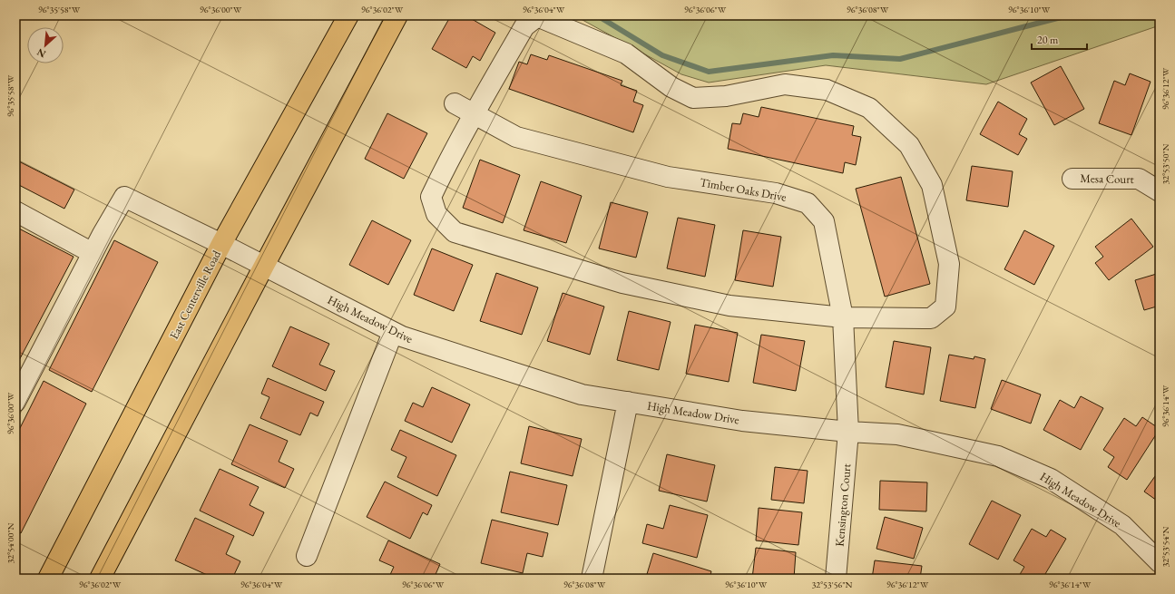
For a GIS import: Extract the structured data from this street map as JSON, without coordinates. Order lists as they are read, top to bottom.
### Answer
{
  "streets": {
    "main road": ["East Centerville Road"],
    "street": [
      "Mesa Court",
      "Timber Oaks Drive",
      "High Meadow Drive",
      "Kensington Court"
    ]
  },
  "crossings": [
    ["Timber Oaks Drive", "High Meadow Drive"],
    ["Timber Oaks Drive", "Kensington Court"],
    ["East Centerville Road", "High Meadow Drive"],
    ["High Meadow Drive", "Kensington Court"]
  ],
  "scale_bar": "20 m",
  "north": "bottom left",
  "coordinates": [
    "96°35'58\"W",
    "96°36'00\"W",
    "96°36'02\"W",
    "96°36'04\"W",
    "96°36'06\"W",
    "96°36'08\"W",
    "96°36'10\"W",
    "96°36'12\"W",
    "32°53'50\"N",
    "96°36'14\"W",
    "32°54'00\"N",
    "32°53'54\"N",
    "32°53'56\"N"
  ]
}
